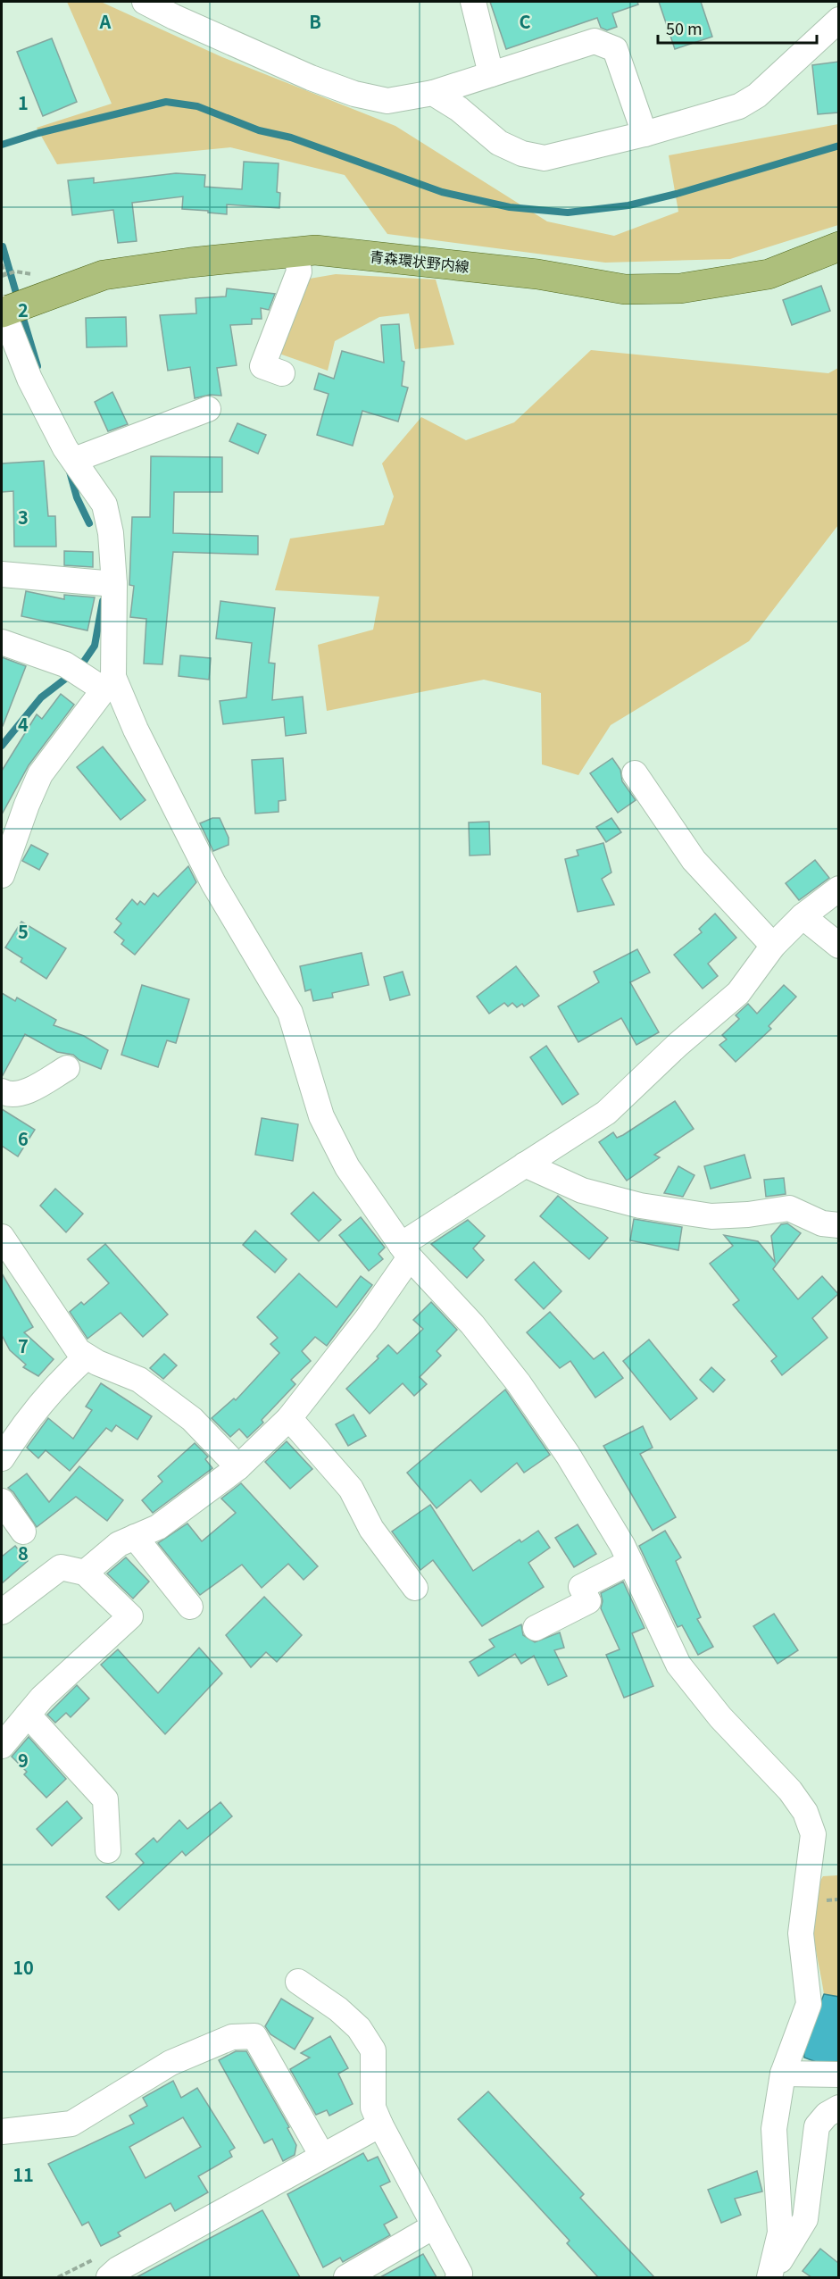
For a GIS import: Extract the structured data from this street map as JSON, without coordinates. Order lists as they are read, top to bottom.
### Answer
{
  "streets": {
    "main road": ["青森環状野内線"]
  },
  "scale_bar": "50 m",
  "grid": {
    "columns": ["A", "B", "C"],
    "rows": [
      "1",
      "2",
      "3",
      "4",
      "5",
      "6",
      "7",
      "8",
      "9",
      "10",
      "11"
    ]
  }
}
